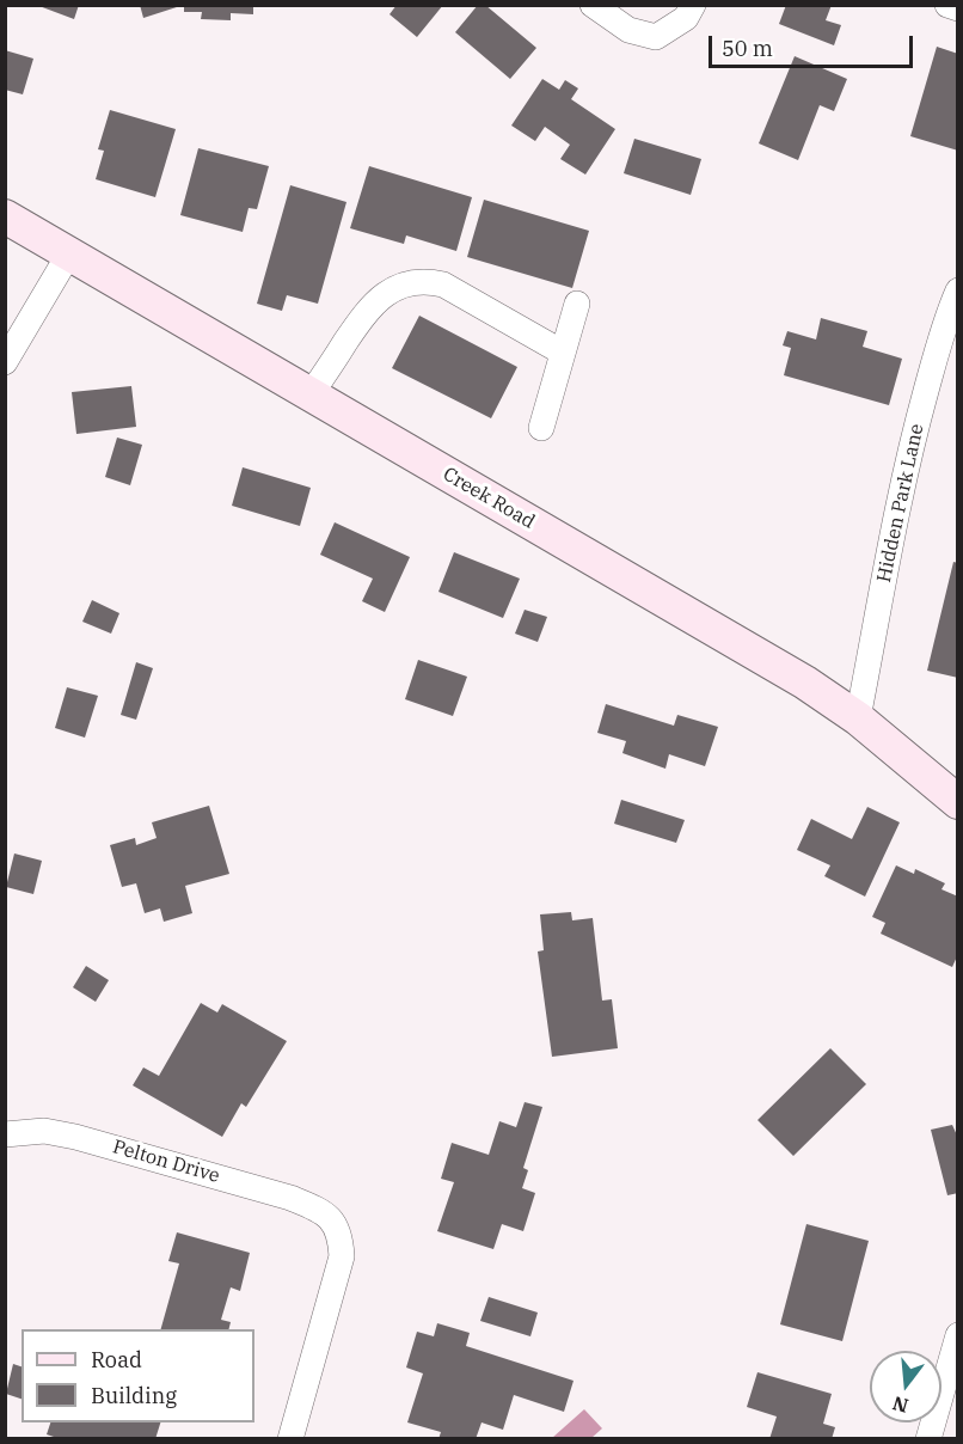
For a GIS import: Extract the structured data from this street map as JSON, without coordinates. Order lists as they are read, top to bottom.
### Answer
{
  "streets": {
    "street": ["Creek Road", "Hidden Park Lane", "Pelton Drive"]
  },
  "crossings": [
    ["Creek Road", "Hidden Park Lane"]
  ],
  "legend": ["Road", "Building"],
  "scale_bar": "50 m",
  "north": "bottom"
}
